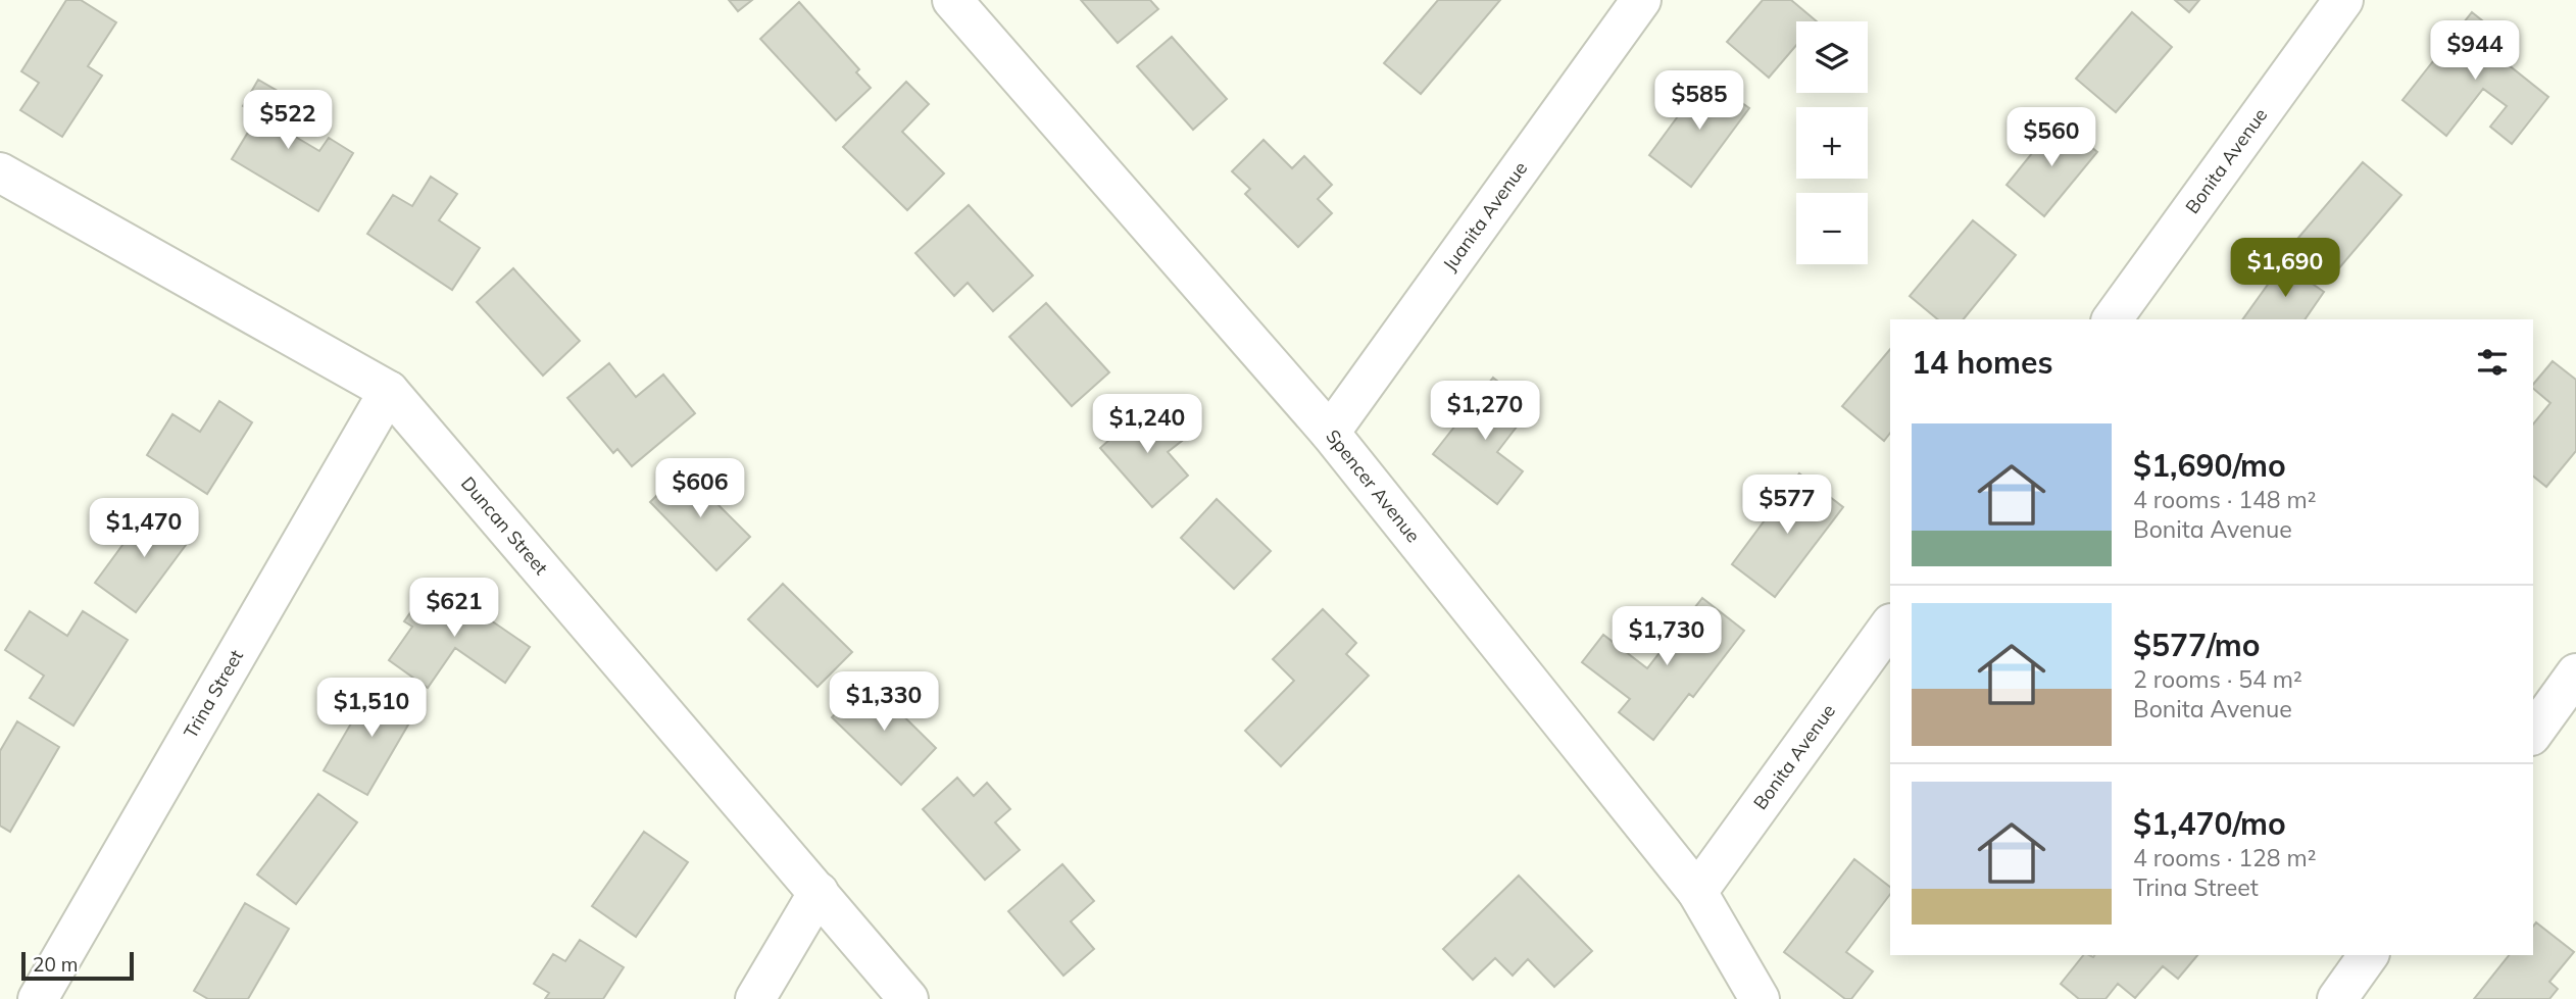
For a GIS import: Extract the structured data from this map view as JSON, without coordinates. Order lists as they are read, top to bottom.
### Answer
{
  "streets": {
    "street": [
      "Bonita Avenue",
      "Juanita Avenue",
      "Spencer Avenue",
      "Duncan Street",
      "Trina Street"
    ]
  },
  "crossings": [
    ["Bonita Avenue", "Spencer Avenue"],
    ["Juanita Avenue", "Spencer Avenue"],
    ["Duncan Street", "Trina Street"]
  ],
  "scale_bar": "20 m",
  "page": {
    "price": [
      "$944",
      "$585",
      "$522",
      "$560",
      "$1,690",
      "$1,270",
      "$1,240",
      "$606",
      "$577",
      "$1,470",
      "$621",
      "$1,730",
      "$1,330",
      "$1,510"
    ],
    "map_buttons": ["+", "−"],
    "heading": "14 homes",
    "list": [
      {
        "name": "$1,690/mo",
        "note": "4 rooms · 148 m² · Bonita Avenue"
      },
      {
        "name": "$577/mo",
        "note": "2 rooms · 54 m² · Bonita Avenue"
      },
      {
        "name": "$1,470/mo",
        "note": "4 rooms · 128 m² · Trina Street"
      }
    ],
    "scale": "20 m"
  }
}
